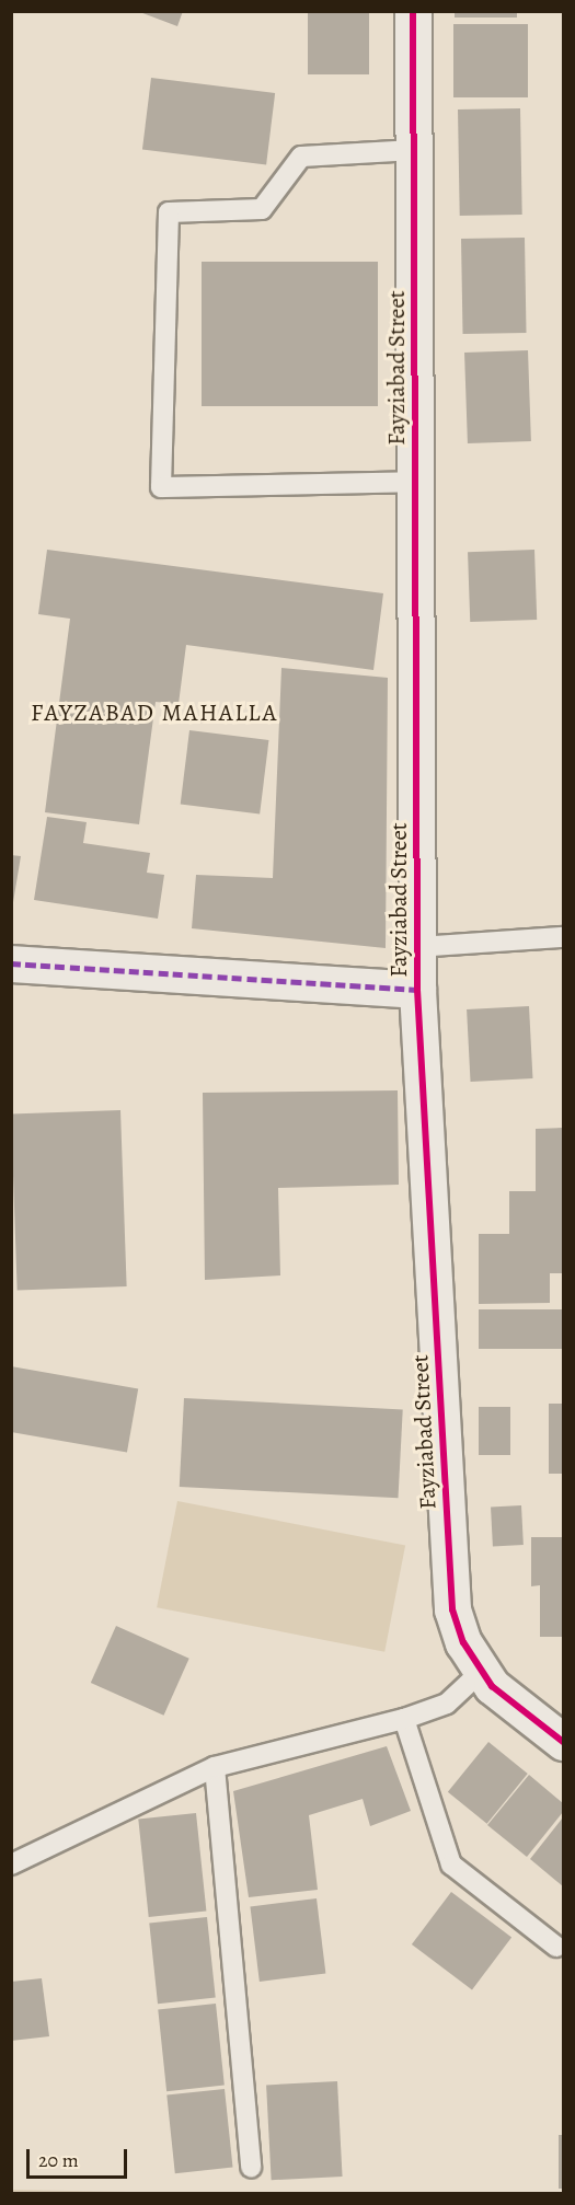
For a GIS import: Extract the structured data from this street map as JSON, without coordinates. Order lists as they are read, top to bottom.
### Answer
{
  "streets": {
    "street": ["Fayziabad Street"]
  },
  "districts": ["FAYZABAD MAHALLA"],
  "scale_bar": "20 m"
}
